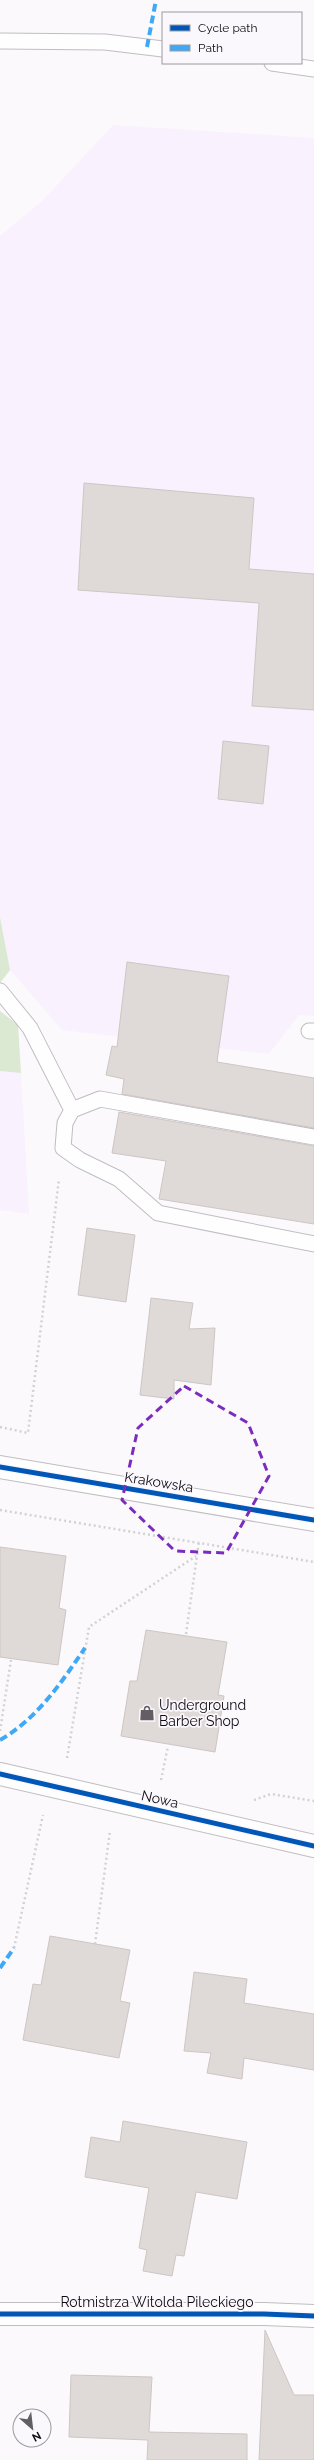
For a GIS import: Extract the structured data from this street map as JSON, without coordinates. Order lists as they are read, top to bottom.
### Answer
{
  "streets": {
    "street": ["Krakowska", "Nowa", "Rotmistrza Witolda Pileckiego"]
  },
  "places": {
    "shop": ["Underground Barber Shop"]
  },
  "legend": ["Cycle path", "Path"],
  "north": "bottom right"
}
